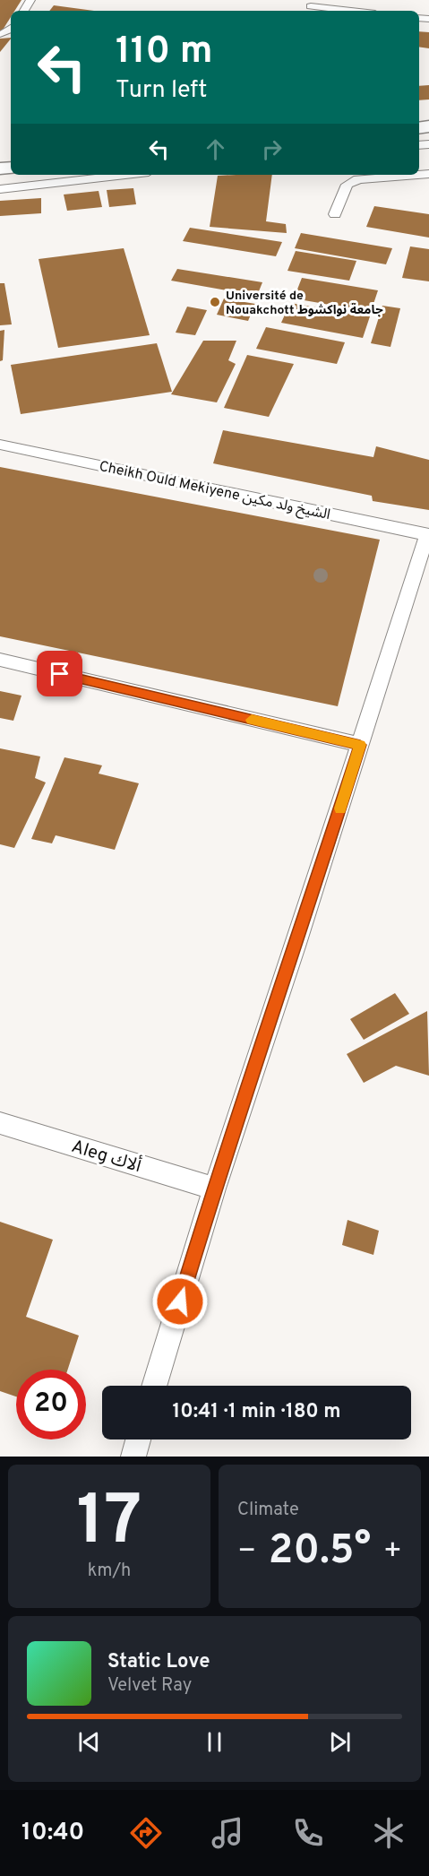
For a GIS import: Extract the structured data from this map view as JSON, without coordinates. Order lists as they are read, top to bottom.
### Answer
{
  "streets": {
    "lane": ["Cheikh Ould Mekiyene الشيخ ولد مكين", "Aleg ألاك"]
  },
  "places": ["Université de Nouakchott جامعة نواكشوط"],
  "page": {
    "turn": ["110 m", "Turn left"],
    "limit": "20",
    "trip": "10:41 · 1 min · 180 m",
    "tile": [
      ["17", "km/h"],
      "Climate"
    ],
    "heat": ["−", "20.5°", "+"],
    "song": ["Static Love", "Velvet Ray"],
    "tabs": "10:40"
  }
}
